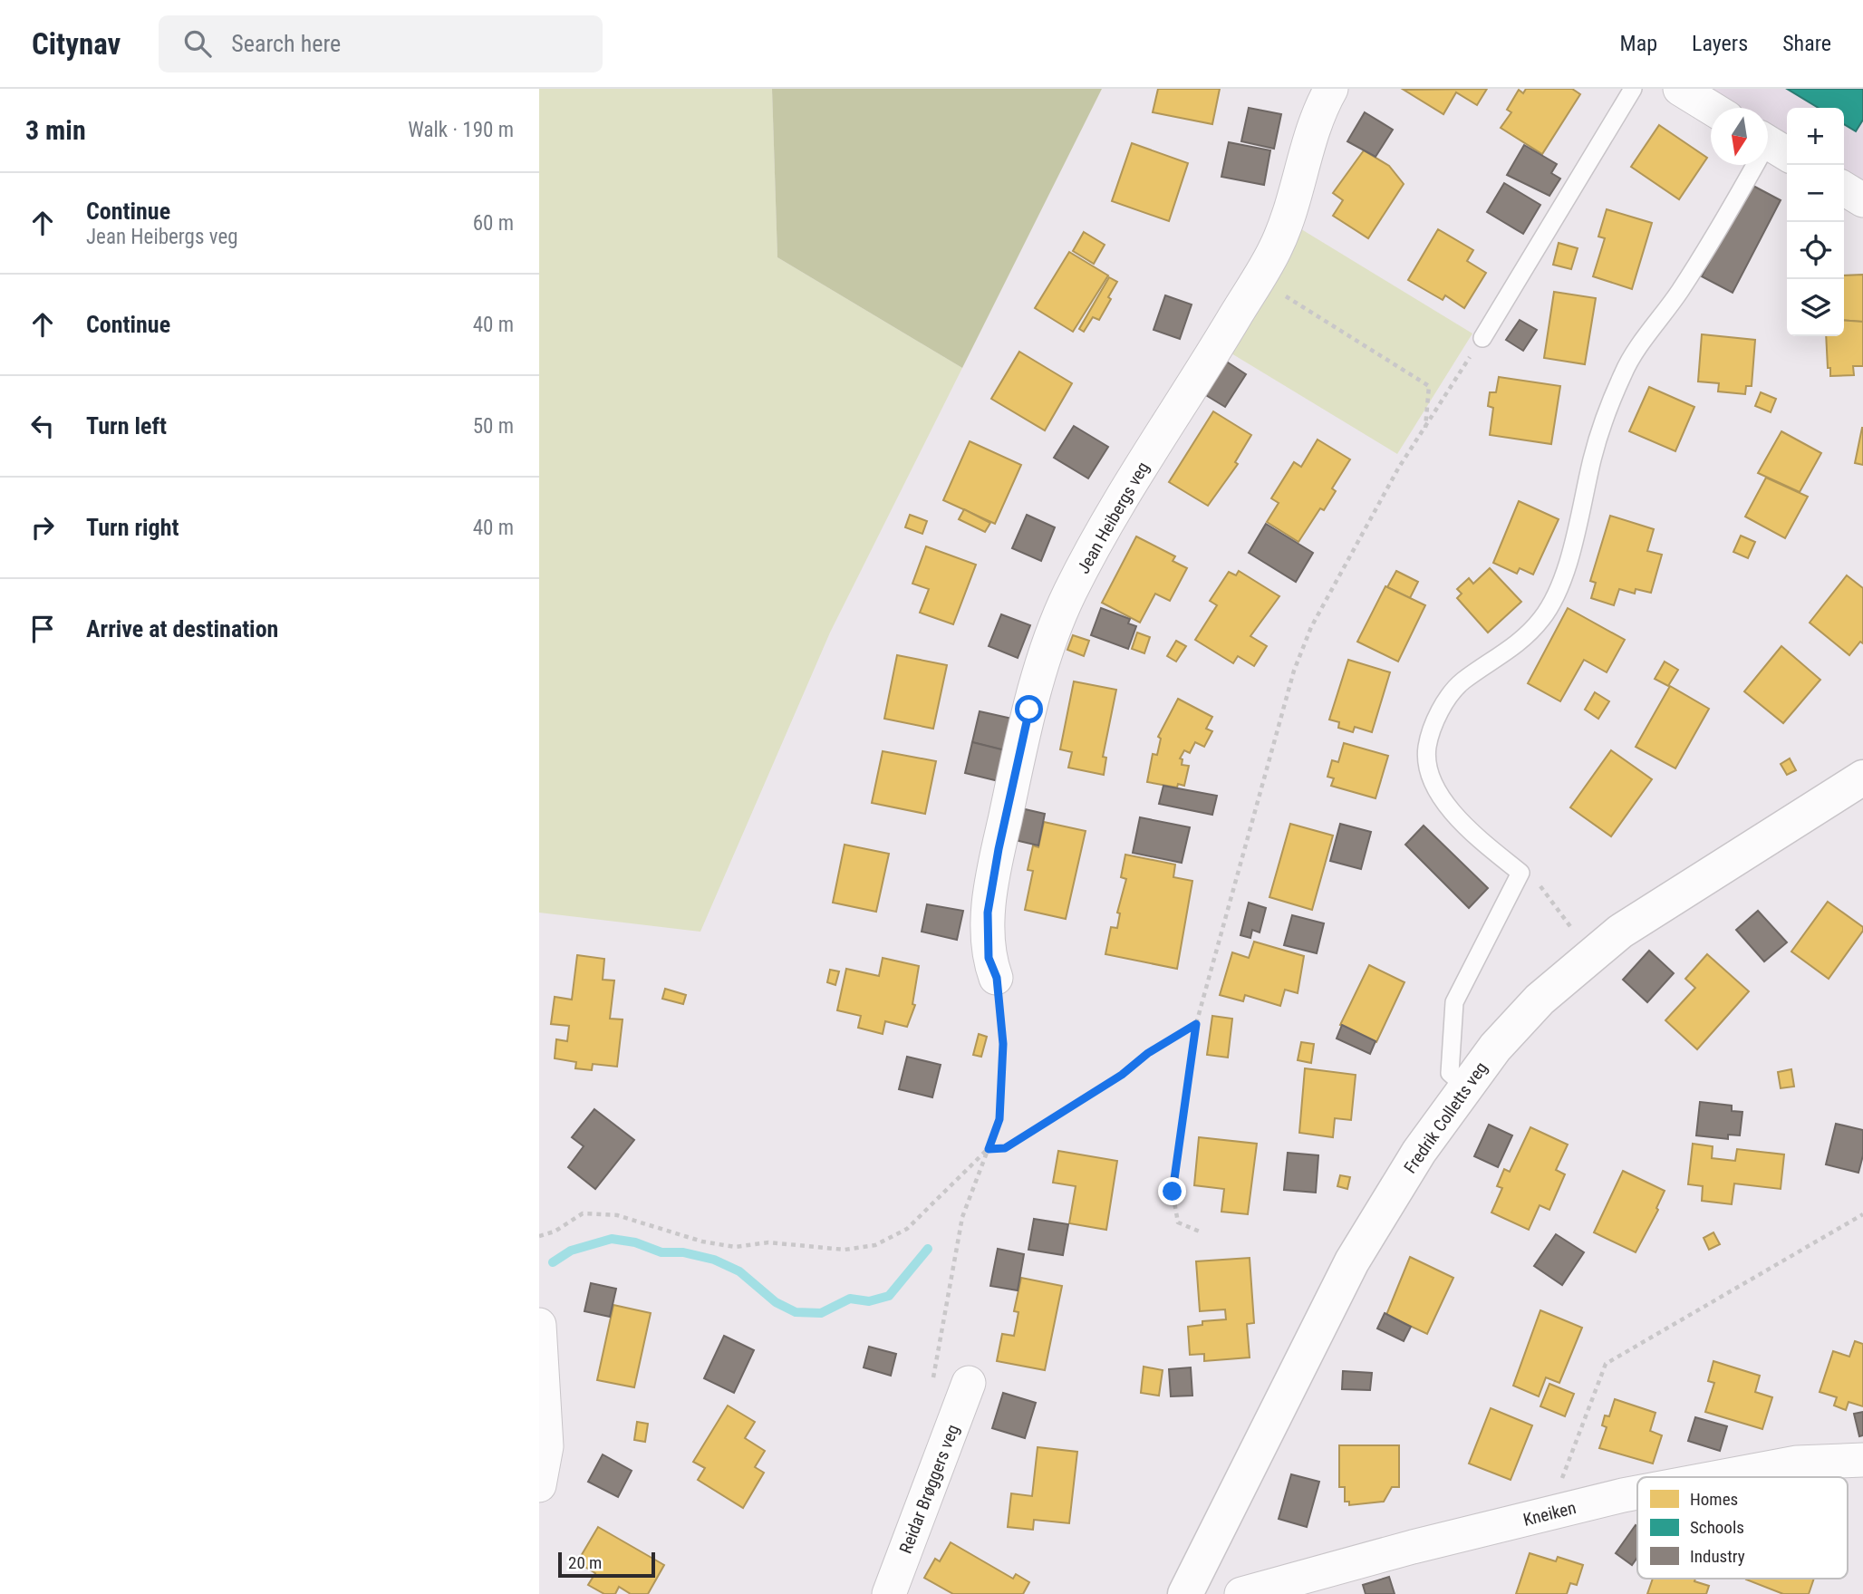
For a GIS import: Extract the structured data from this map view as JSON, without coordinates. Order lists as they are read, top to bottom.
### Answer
{
  "streets": {
    "street": [
      "Jean Heibergs veg",
      "Fredrik Colletts veg",
      "Reidar Brøggers veg",
      "Kneiken"
    ]
  },
  "legend": ["Homes", "Schools", "Industry"],
  "scale_bar": "20 m",
  "north": "bottom",
  "page": {
    "header": "Citynav",
    "search": "Search here",
    "nav": ["Map", "Layers", "Share"],
    "heading": ["3 min", "Walk · 190 m"],
    "map_buttons": ["+", "−"],
    "list": [
      ["Continue", "Jean Heibergs veg", "60 m"],
      ["Continue", "40 m"],
      ["Turn left", "50 m"],
      ["Turn right", "40 m"],
      "Arrive at destination"
    ],
    "scale": "20 m"
  }
}
